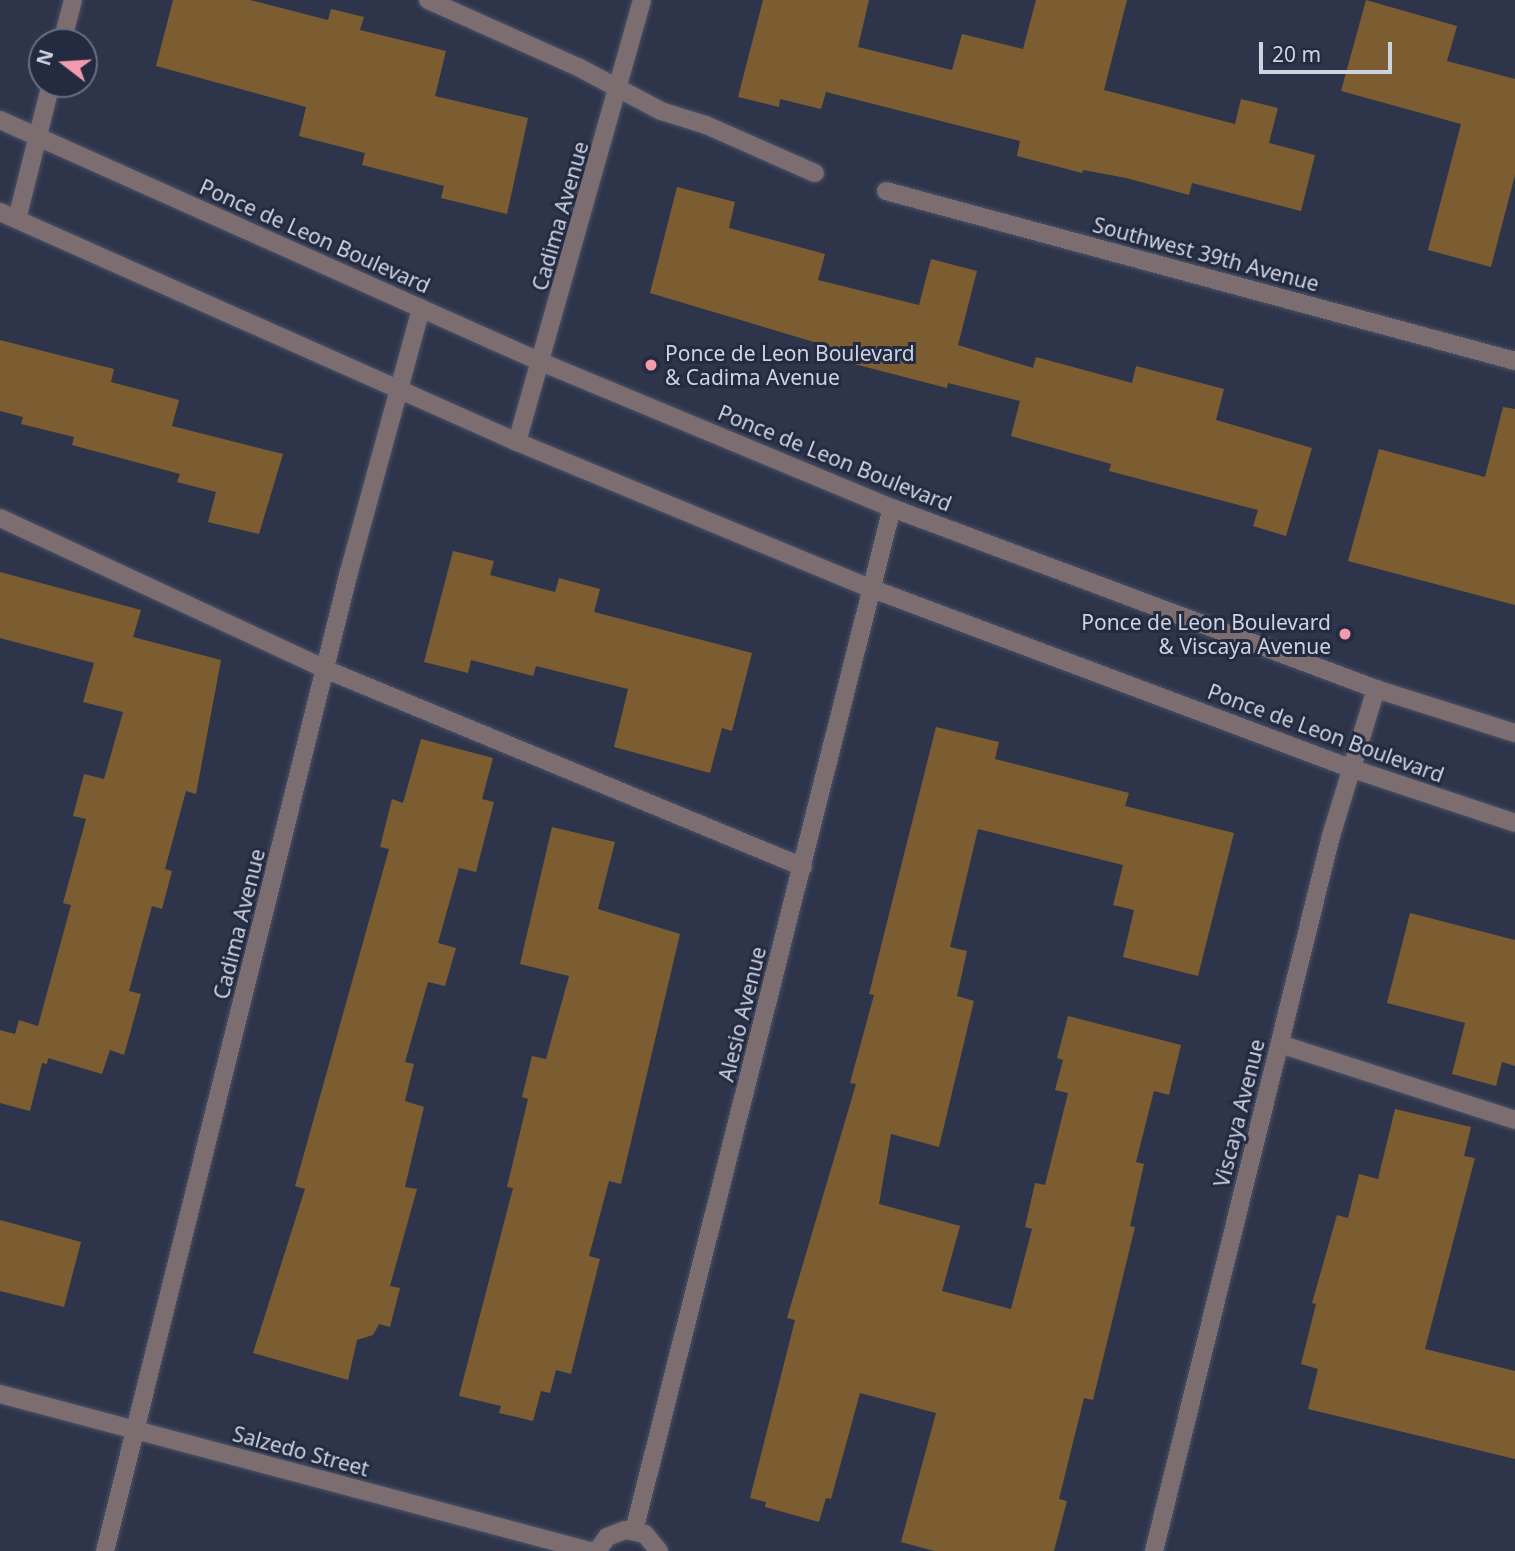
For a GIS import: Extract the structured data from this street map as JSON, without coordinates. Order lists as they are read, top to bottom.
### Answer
{
  "streets": {
    "street": [
      "Cadima Avenue",
      "Ponce de Leon Boulevard",
      "Southwest 39th Avenue",
      "Alesio Avenue",
      "Viscaya Avenue",
      "Salzedo Street"
    ]
  },
  "crossings": [
    ["Cadima Avenue", "Ponce de Leon Boulevard"],
    ["Cadima Avenue", "Salzedo Street"],
    ["Ponce de Leon Boulevard", "Alesio Avenue"],
    ["Ponce de Leon Boulevard", "Viscaya Avenue"]
  ],
  "places": ["Ponce de Leon Boulevard & Cadima Avenue", "Ponce de Leon Boulevard & Viscaya Avenue"],
  "scale_bar": "20 m",
  "north": "left"
}
